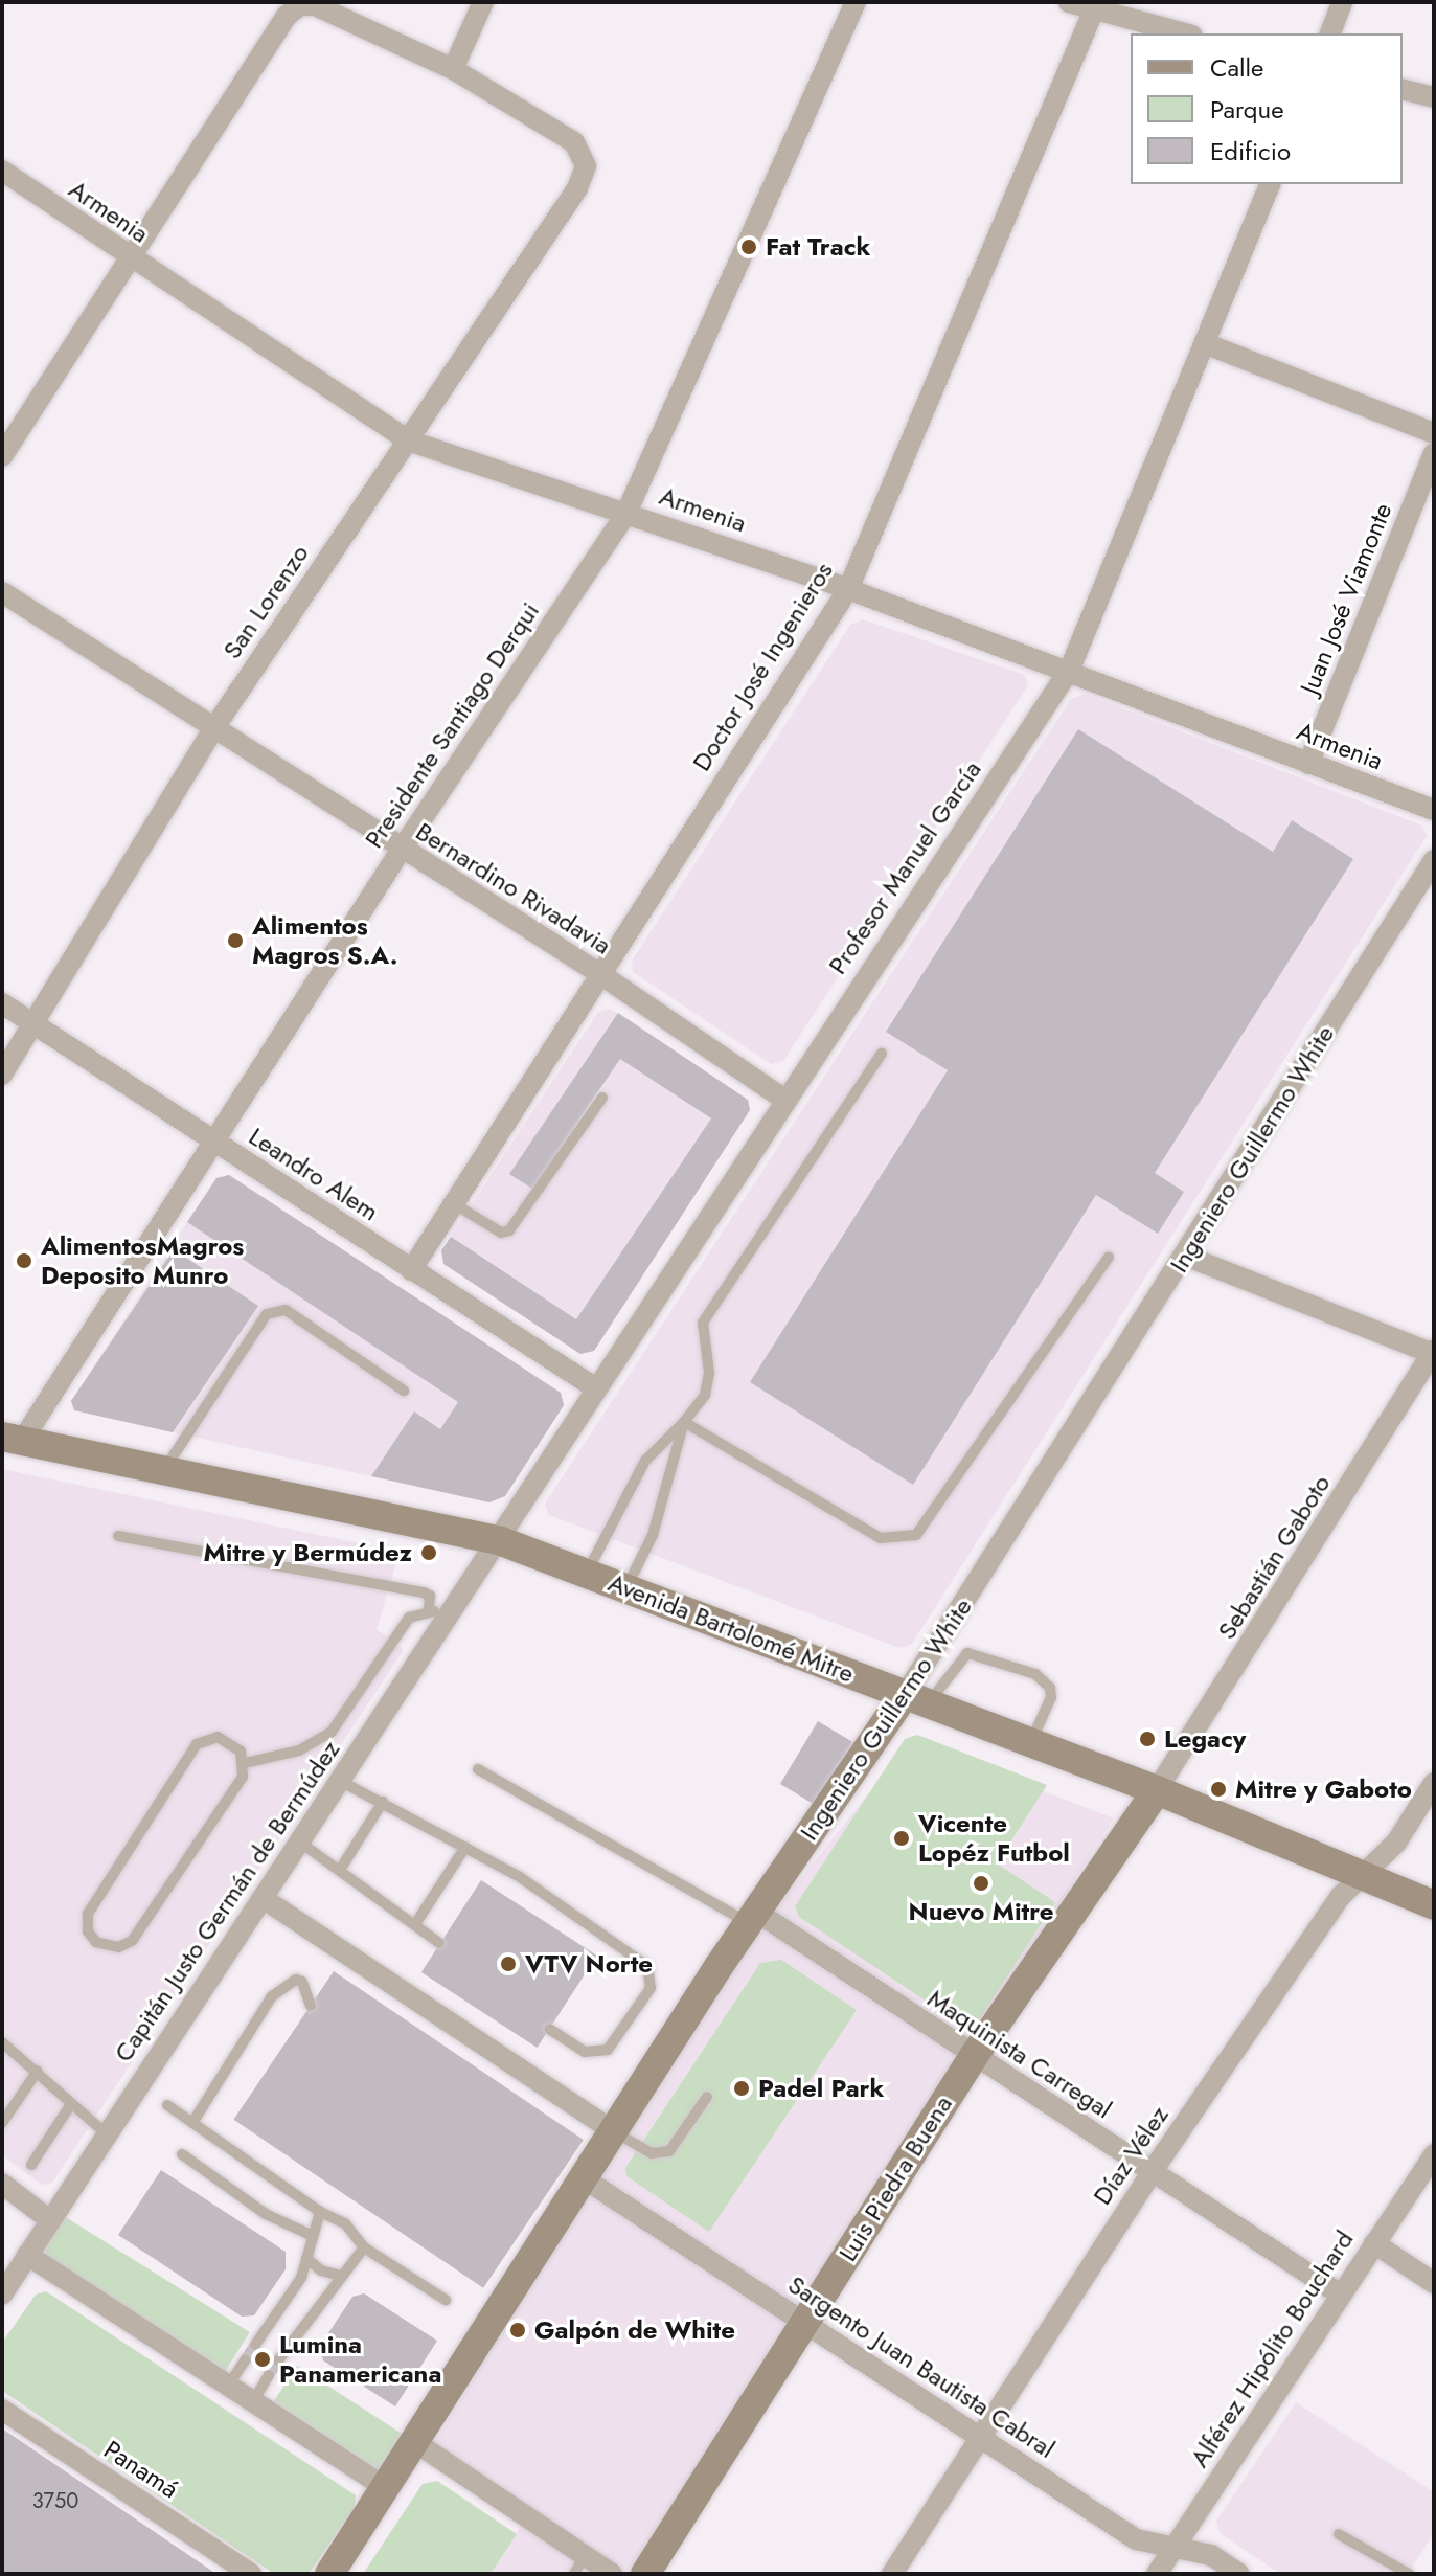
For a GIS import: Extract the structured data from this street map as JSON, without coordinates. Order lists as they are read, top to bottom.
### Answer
{
  "streets": {
    "street": [
      "Armenia",
      "Juan José Viamonte",
      "San Lorenzo",
      "Doctor José Ingenieros",
      "Presidente Santiago Derqui",
      "Profesor Manuel García",
      "Bernardino Rivadavia",
      "Ingeniero Guillermo White",
      "Leandro Alem",
      "Sebastián Gaboto",
      "Avenida Bartolomé Mitre",
      "Capitán Justo Germán de Bermúdez",
      "Maquinista Carregal",
      "Díaz Vélez",
      "Luis Piedra Buena",
      "Alférez Hipólito Bouchard",
      "Sargento Juan Bautista Cabral",
      "Panamá"
    ]
  },
  "crossings": [
    ["Armenia", "Juan José Viamonte"],
    ["Armenia", "San Lorenzo"],
    ["Armenia", "Doctor José Ingenieros"],
    ["Armenia", "Presidente Santiago Derqui"],
    ["Armenia", "Profesor Manuel García"],
    ["San Lorenzo", "Bernardino Rivadavia"],
    ["San Lorenzo", "Leandro Alem"],
    ["Doctor José Ingenieros", "Bernardino Rivadavia"],
    ["Doctor José Ingenieros", "Leandro Alem"],
    ["Presidente Santiago Derqui", "Bernardino Rivadavia"],
    ["Presidente Santiago Derqui", "Leandro Alem"],
    ["Presidente Santiago Derqui", "Avenida Bartolomé Mitre"],
    ["Profesor Manuel García", "Bernardino Rivadavia"],
    ["Profesor Manuel García", "Leandro Alem"],
    ["Profesor Manuel García", "Avenida Bartolomé Mitre"],
    ["Profesor Manuel García", "Capitán Justo Germán de Bermúdez"],
    ["Ingeniero Guillermo White", "Avenida Bartolomé Mitre"],
    ["Ingeniero Guillermo White", "Maquinista Carregal"],
    ["Ingeniero Guillermo White", "Sargento Juan Bautista Cabral"],
    ["Sebastián Gaboto", "Avenida Bartolomé Mitre"],
    ["Sebastián Gaboto", "Luis Piedra Buena"],
    ["Avenida Bartolomé Mitre", "Capitán Justo Germán de Bermúdez"],
    ["Avenida Bartolomé Mitre", "Díaz Vélez"],
    ["Avenida Bartolomé Mitre", "Luis Piedra Buena"],
    ["Maquinista Carregal", "Díaz Vélez"],
    ["Maquinista Carregal", "Luis Piedra Buena"],
    ["Maquinista Carregal", "Alférez Hipólito Bouchard"],
    ["Díaz Vélez", "Sargento Juan Bautista Cabral"],
    ["Luis Piedra Buena", "Sargento Juan Bautista Cabral"],
    ["Alférez Hipólito Bouchard", "Sargento Juan Bautista Cabral"]
  ],
  "places": [
    "Fat Track",
    "Alimentos Magros S.A.",
    "AlimentosMagros Deposito Munro",
    "Mitre y Bermúdez",
    "Legacy",
    "Mitre y Gaboto",
    "Vicente Lopéz Futbol",
    "Nuevo Mitre",
    "VTV Norte",
    "Padel Park",
    "Galpón de White",
    "Lumina Panamericana"
  ],
  "house_numbers": ["3750"],
  "legend": ["Calle", "Parque", "Edificio"]
}
